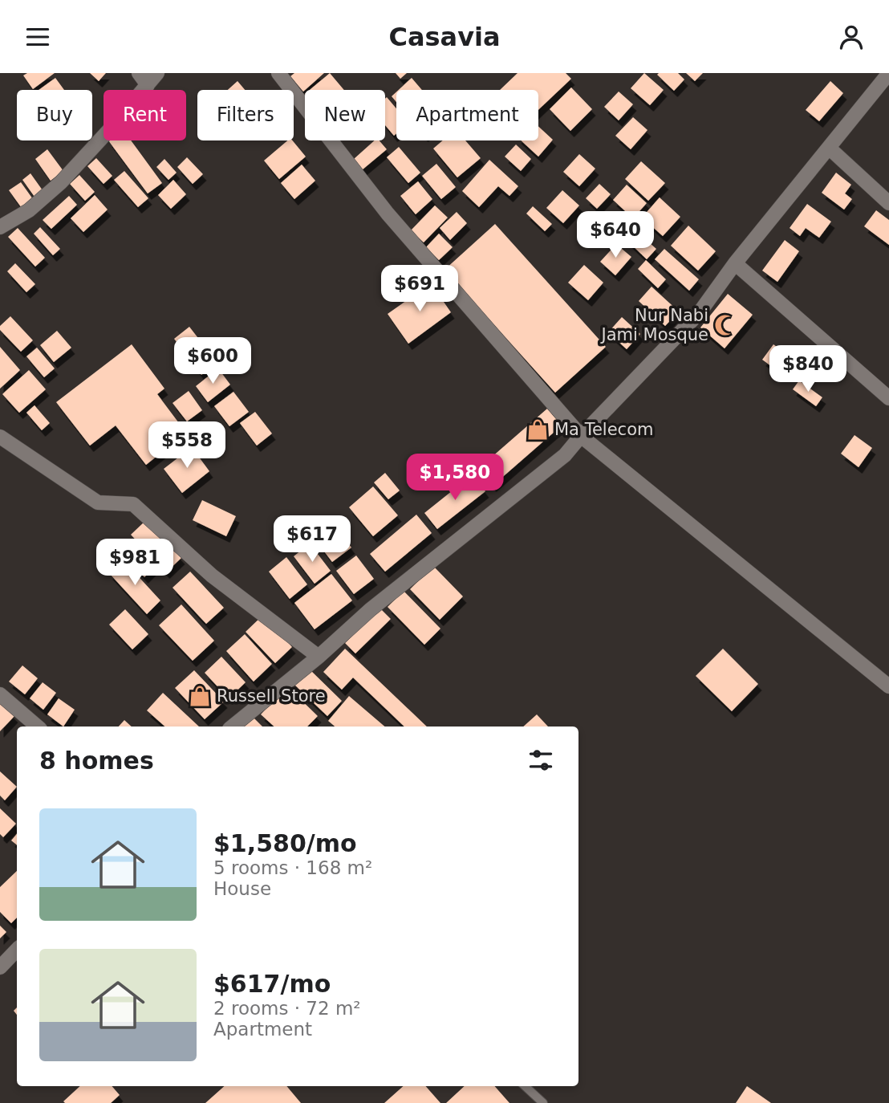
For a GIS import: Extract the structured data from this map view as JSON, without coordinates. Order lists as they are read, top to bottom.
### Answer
{
  "places": {
    "mosque": ["Nur Nabi Jami Mosque"],
    "shop": ["Ma Telecom", "Russell Store"]
  },
  "page": {
    "header": "Casavia",
    "chip": [
      "Buy",
      "Rent",
      "Filters",
      "New",
      "Apartment"
    ],
    "price": [
      "$640",
      "$691",
      "$600",
      "$840",
      "$558",
      "$1,580",
      "$617",
      "$981"
    ],
    "heading": "8 homes",
    "list": [
      {
        "name": "$1,580/mo",
        "note": "5 rooms · 168 m² · House"
      },
      {
        "name": "$617/mo",
        "note": "2 rooms · 72 m² · Apartment"
      }
    ]
  }
}
